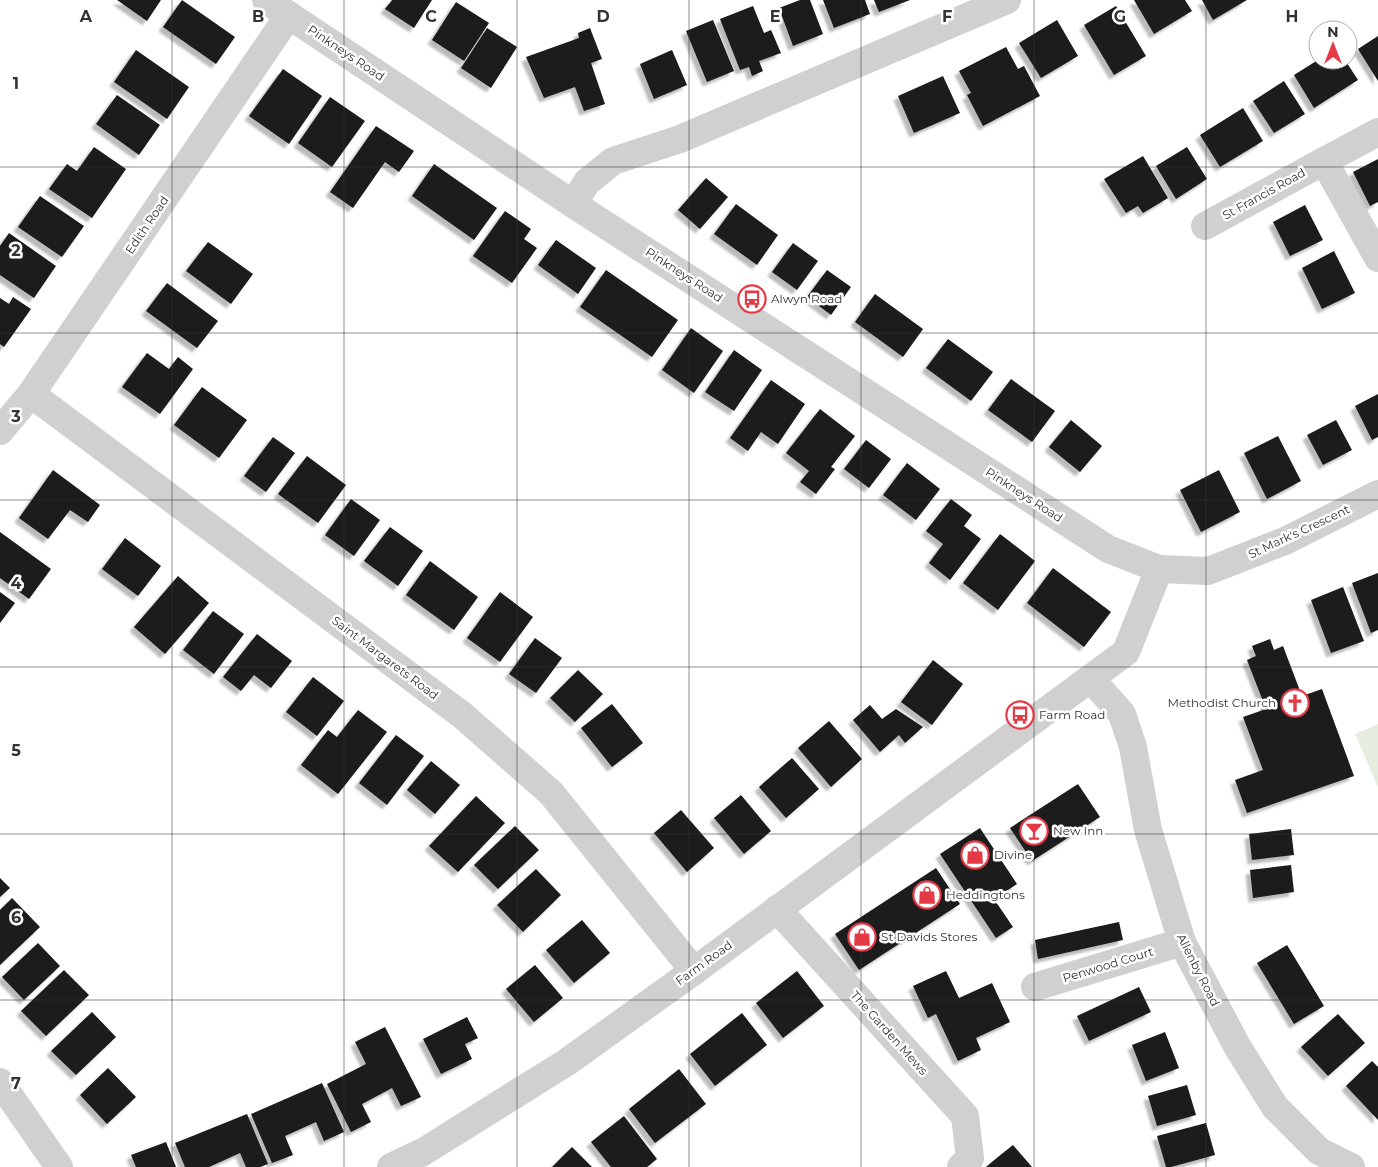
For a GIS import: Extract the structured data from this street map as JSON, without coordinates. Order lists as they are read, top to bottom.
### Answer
{
  "streets": {
    "street": [
      "Pinkneys Road",
      "St Francis Road",
      "Edith Road",
      "St Mark's Crescent",
      "Saint Margarets Road",
      "Farm Road",
      "Penwood Court",
      "Allenby Road",
      "The Garden Mews"
    ]
  },
  "crossings": [
    ["Pinkneys Road", "Edith Road"],
    ["Pinkneys Road", "St Mark's Crescent"],
    ["Pinkneys Road", "Farm Road"],
    ["Edith Road", "Saint Margarets Road"],
    ["St Mark's Crescent", "Farm Road"],
    ["Saint Margarets Road", "Farm Road"],
    ["Farm Road", "Allenby Road"],
    ["Farm Road", "The Garden Mews"],
    ["Penwood Court", "Allenby Road"]
  ],
  "places": {
    "bus stop": ["Alwyn Road", "Farm Road"],
    "church": ["Methodist Church"],
    "bar": ["New Inn"],
    "shop": ["Divine", "Heddingtons", "St Davids Stores"]
  },
  "north": "top",
  "grid": {
    "columns": [
      "A",
      "B",
      "C",
      "D",
      "E",
      "F",
      "G",
      "H"
    ],
    "rows": [
      "1",
      "2",
      "3",
      "4",
      "5",
      "6",
      "7"
    ]
  }
}
